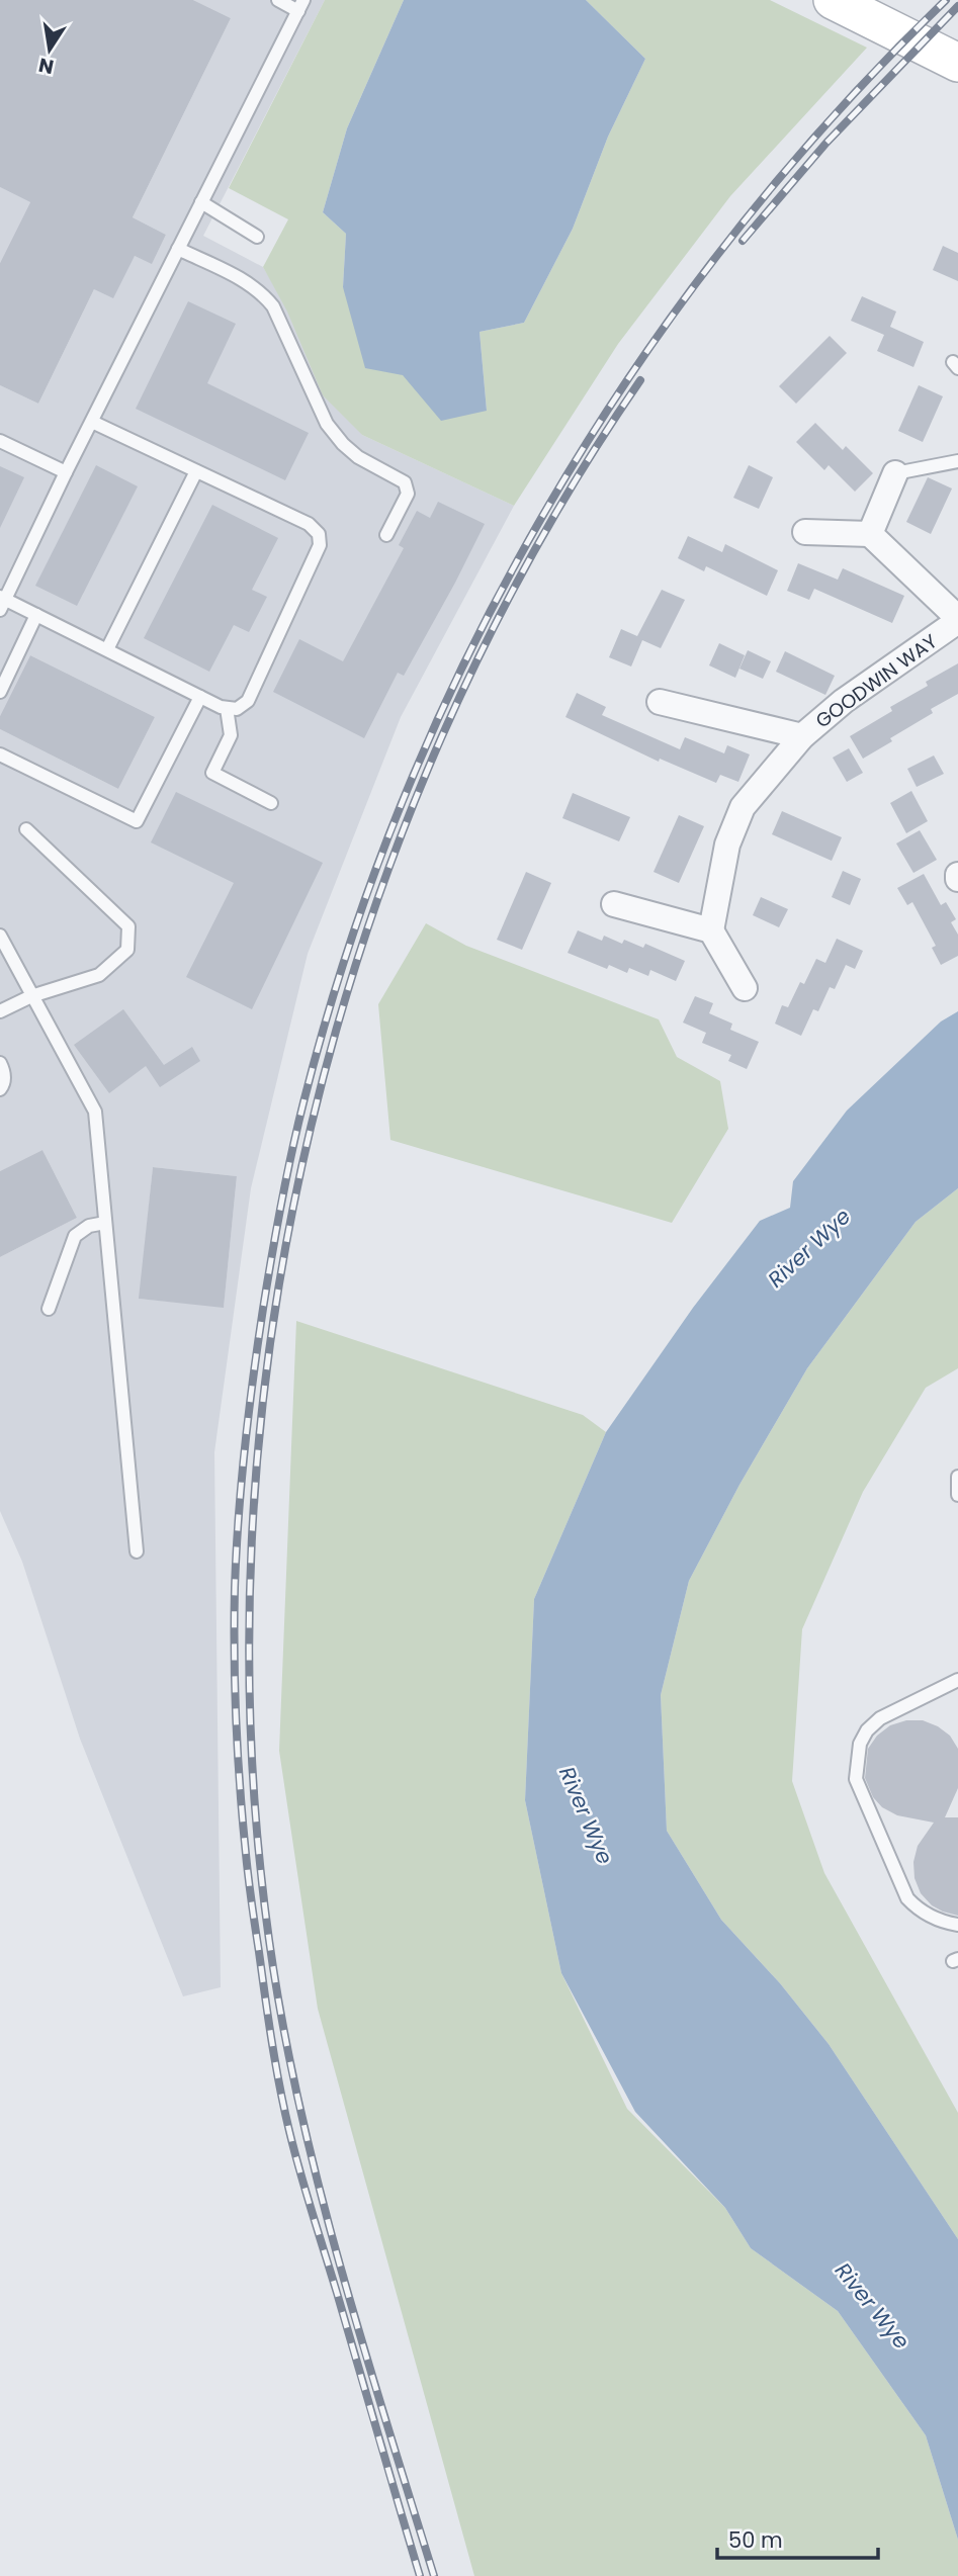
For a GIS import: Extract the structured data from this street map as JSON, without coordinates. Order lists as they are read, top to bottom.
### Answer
{
  "streets": {
    "street": ["GOODWIN WAY"]
  },
  "water": ["River Wye"],
  "scale_bar": "50 m",
  "north": "bottom"
}
